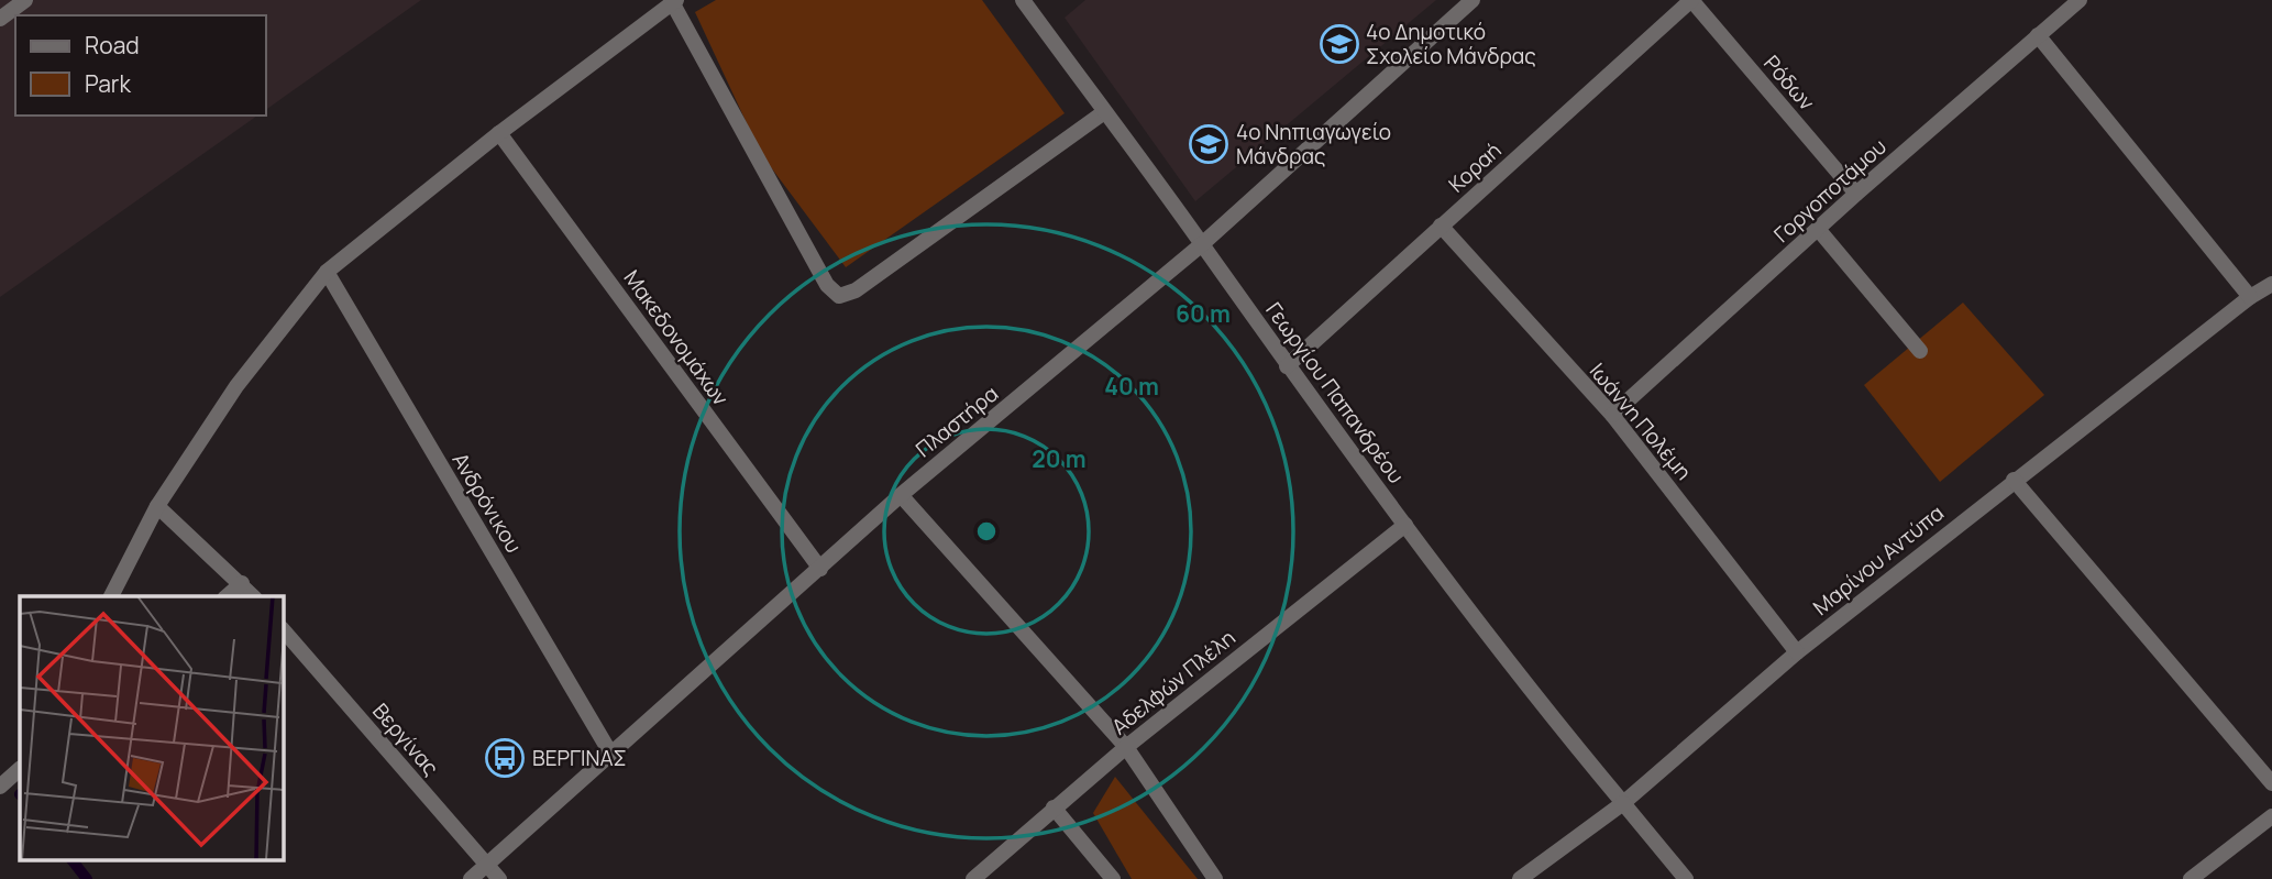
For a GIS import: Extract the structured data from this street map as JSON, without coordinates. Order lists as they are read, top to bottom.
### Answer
{
  "streets": {
    "street": [
      "Ρόδων",
      "Κοραή",
      "Γοργοποτάμου",
      "Μακεδονομάχων",
      "Γεωργίου Παπανδρέου",
      "Πλαστήρα",
      "Ιωάννη Πολέμη",
      "Ανδρόνικου",
      "Μαρίνου Αντύπα",
      "Αδελφών Πλέλη",
      "Βεργίνας"
    ]
  },
  "crossings": [
    ["Ρόδων", "Κοραή"],
    ["Ρόδων", "Γοργοποτάμου"],
    ["Κοραή", "Γεωργίου Παπανδρέου"],
    ["Κοραή", "Ιωάννη Πολέμη"],
    ["Γοργοποτάμου", "Ιωάννη Πολέμη"],
    ["Μακεδονομάχων", "Πλαστήρα"],
    ["Γεωργίου Παπανδρέου", "Πλαστήρα"],
    ["Γεωργίου Παπανδρέου", "Μαρίνου Αντύπα"],
    ["Γεωργίου Παπανδρέου", "Αδελφών Πλέλη"],
    ["Πλαστήρα", "Ανδρόνικου"],
    ["Πλαστήρα", "Βεργίνας"],
    ["Ιωάννη Πολέμη", "Μαρίνου Αντύπα"]
  ],
  "places": {
    "school or university": ["4ο Δημοτικό Σχολείο Μάνδρας", "4ο Νηπιαγωγείο Μάνδρας"],
    "bus stop": ["ΒΕΡΓΙΝΑΣ"]
  },
  "legend": ["Road", "Park"],
  "rings": ["60 m", "40 m", "20 m"]
}
